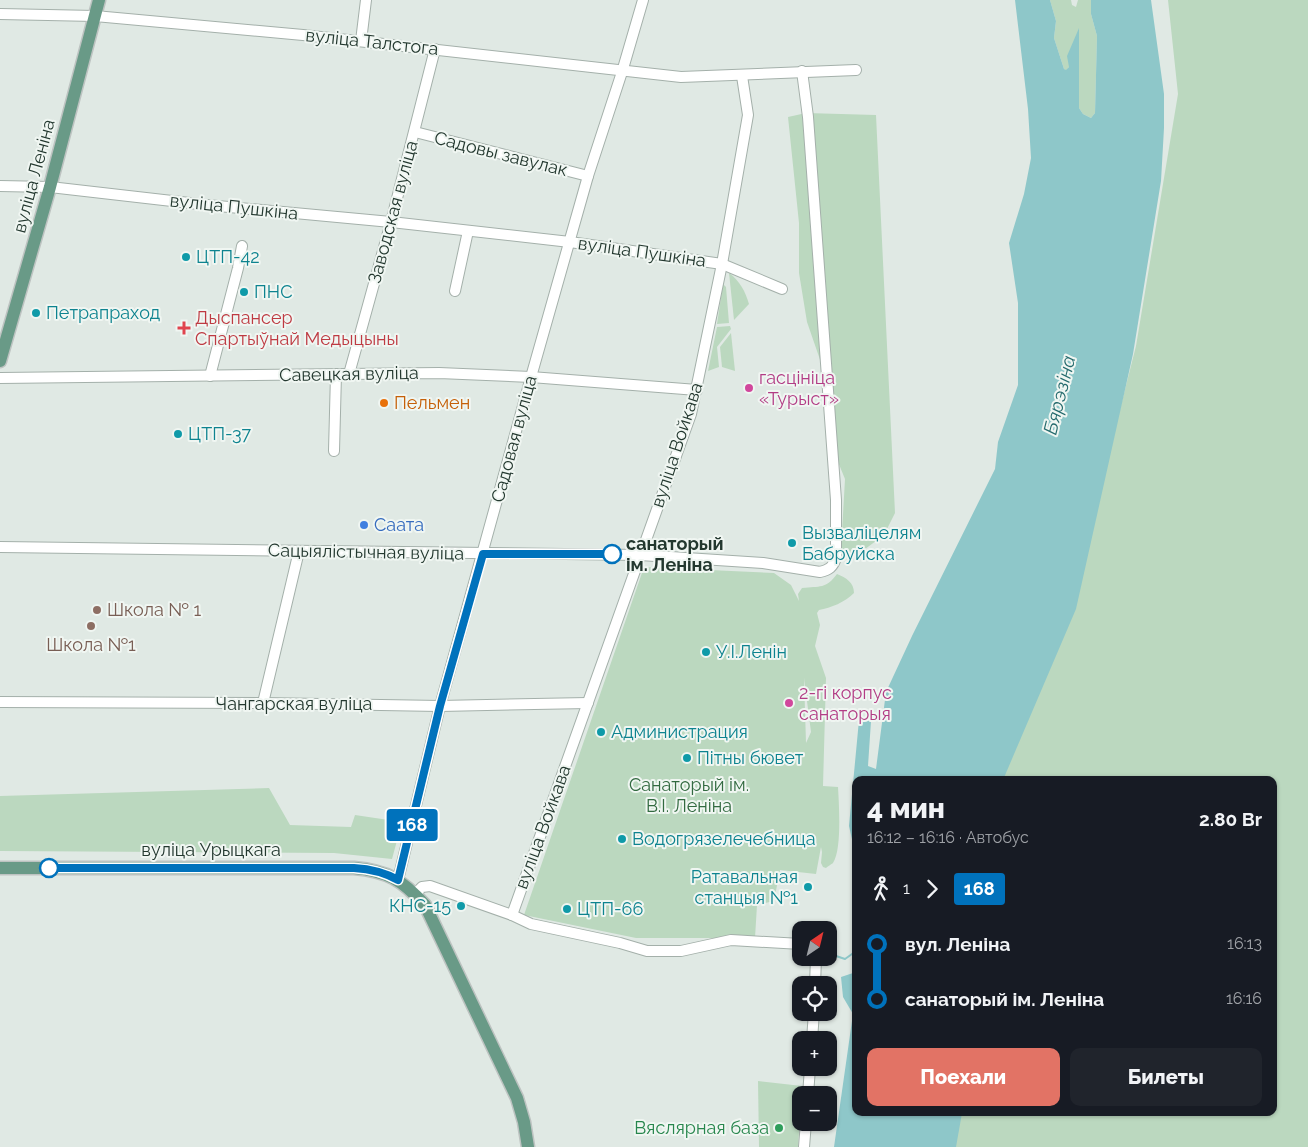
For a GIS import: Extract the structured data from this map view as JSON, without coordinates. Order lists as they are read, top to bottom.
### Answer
{
  "streets": {
    "main road": ["вуліца Леніна", "вуліца Урыцкага"],
    "street": [
      "вуліца Талстога",
      "Садовы завулак",
      "вуліца Пушкіна",
      "Заводская вуліца",
      "Савецкая вуліца",
      "Садовая вуліца",
      "вуліца Войкава",
      "Сацыялістычная вуліца",
      "Чангарская вуліца"
    ]
  },
  "crossings": [
    ["вуліца Талстога", "вуліца Леніна"],
    ["вуліца Талстога", "Заводская вуліца"],
    ["вуліца Талстога", "Садовая вуліца"],
    ["вуліца Талстога", "вуліца Войкава"],
    ["вуліца Талстога", "Сацыялістычная вуліца"],
    ["Садовы завулак", "Заводская вуліца"],
    ["Садовы завулак", "Садовая вуліца"],
    ["вуліца Леніна", "вуліца Пушкіна"],
    ["вуліца Пушкіна", "Заводская вуліца"],
    ["вуліца Пушкіна", "Садовая вуліца"],
    ["вуліца Пушкіна", "вуліца Войкава"],
    ["Заводская вуліца", "Савецкая вуліца"],
    ["Савецкая вуліца", "Садовая вуліца"],
    ["Савецкая вуліца", "вуліца Войкава"],
    ["Садовая вуліца", "Сацыялістычная вуліца"],
    ["Садовая вуліца", "Чангарская вуліца"],
    ["Садовая вуліца", "вуліца Урыцкага"],
    ["вуліца Войкава", "Сацыялістычная вуліца"],
    ["вуліца Войкава", "Чангарская вуліца"]
  ],
  "water": ["Бярэзіна"],
  "parks": ["Санаторый ім. В.І. Леніна"],
  "places": {
    "other": [
      "ЦТП-42",
      "ПНС",
      "Петрапраход",
      "гасцініца «Турыст»",
      "Пельмен",
      "ЦТП-37",
      "Саата",
      "Вызваліцелям Бабруйска",
      "санаторый ім. Леніна",
      "Школа № 1",
      "Школа №1",
      "У.І.Ленін",
      "2-гі корпус санаторыя",
      "Администрация",
      "Пітны бювет",
      "Водогрязелечебница",
      "Ратавальная станцыя №1",
      "КНС-15",
      "ЦТП-66",
      "Вяслярная база"
    ],
    "health": ["Дыспансер Спартыўнай Медыцыны"]
  },
  "lines": ["bus line 168"],
  "north": "top right",
  "page": {
    "on_map": "168",
    "heading": ["4 мин", "16:12 – 16:16 · Автобус", "2.80 Br"],
    "legs": ["1", "168"],
    "list": [
      {
        "name": "вул. Леніна",
        "value": "16:13"
      },
      {
        "name": "санаторый ім. Леніна",
        "value": "16:16"
      }
    ],
    "map_buttons": ["+", "−"],
    "buttons": ["Поехали", "Билеты"]
  }
}
